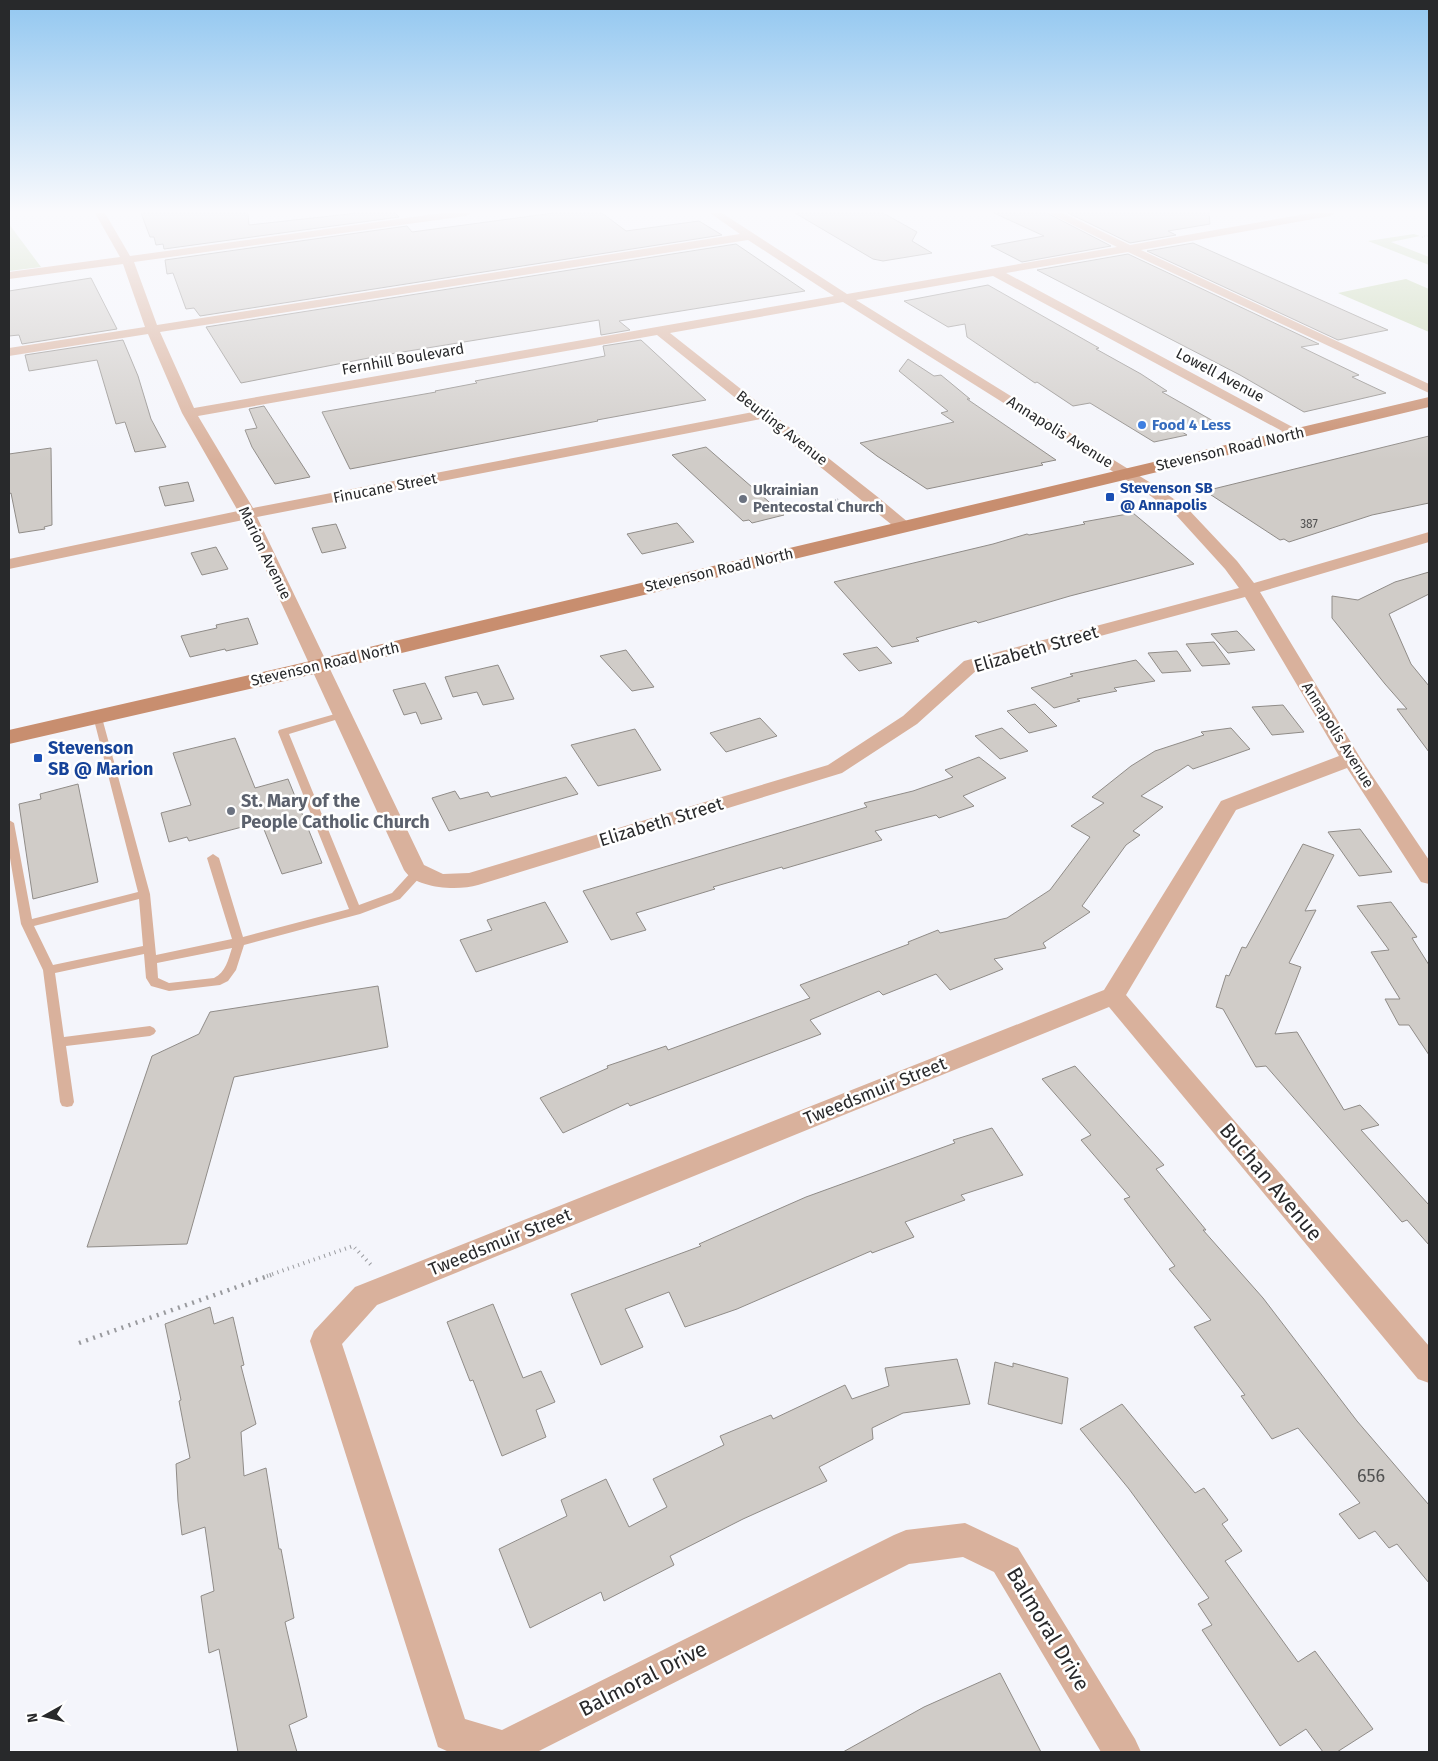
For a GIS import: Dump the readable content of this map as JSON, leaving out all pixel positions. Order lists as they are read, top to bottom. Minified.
{"streets":{"main road":["Stevenson Road North"],"street":["Fernhill Boulevard","Lowell Avenue","Beurling Avenue","Annapolis Avenue","Finucane Street","Marion Avenue","Elizabeth Street","Tweedsmuir Street","Buchan Avenue","Balmoral Drive"]},"crossings":[["Fernhill Boulevard","Beurling Avenue"],["Fernhill Boulevard","Annapolis Avenue"],["Fernhill Boulevard","Marion Avenue"],["Lowell Avenue","Stevenson Road North"],["Beurling Avenue","Stevenson Road North"],["Beurling Avenue","Finucane Street"],["Annapolis Avenue","Stevenson Road North"],["Annapolis Avenue","Elizabeth Street"],["Stevenson Road North","Marion Avenue"],["Finucane Street","Marion Avenue"],["Marion Avenue","Elizabeth Street"],["Tweedsmuir Street","Buchan Avenue"],["Tweedsmuir Street","Balmoral Drive"]],"places":{"other":["Food 4 Less","Ukrainian Pentecostal Church","St. Mary of the People Catholic Church"],"transit":["Stevenson SB @ Annapolis","Stevenson SB @ Marion"]},"house_numbers":["387","656"],"north":"left"}
